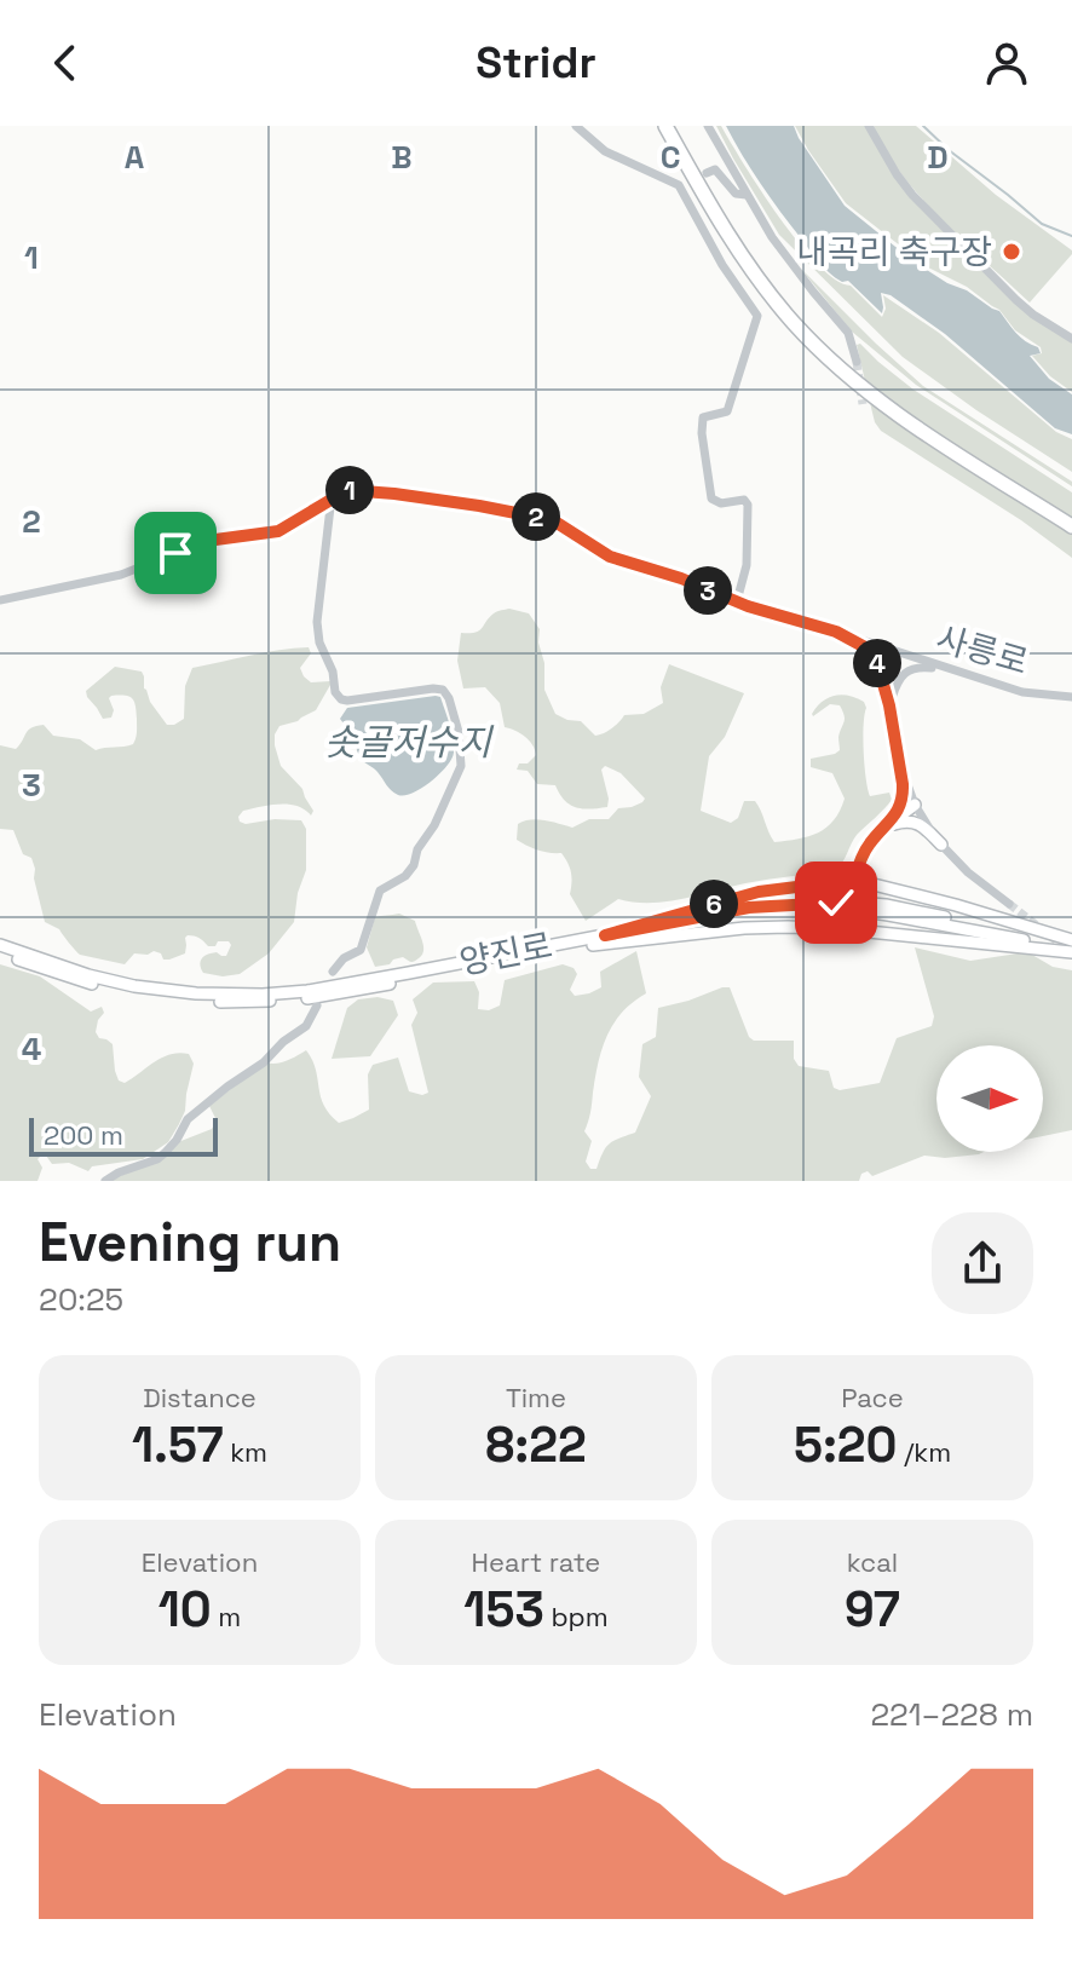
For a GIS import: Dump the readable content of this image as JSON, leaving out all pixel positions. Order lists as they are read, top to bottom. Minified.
{"streets":{"main road":["양진로"],"street":["사릉로"]},"water":["솟골저수지"],"places":["내곡리 축구장"],"scale_bar":"200 m","north":"right","page":{"header":"Stridr","pins":["1","2","3","4","6"],"scale":"200 m","heading":["Evening run","20:25"],"stats":[["Distance","1.57 km"],["Time","8:22"],["Pace","5:20 /km"],["Elevation","10 m"],["Heart rate","153 bpm"],["kcal","97"]],"chart":["Elevation","221–228 m"]},"grid":{"columns":["A","B","C","D"],"rows":["1","2","3","4"]}}
